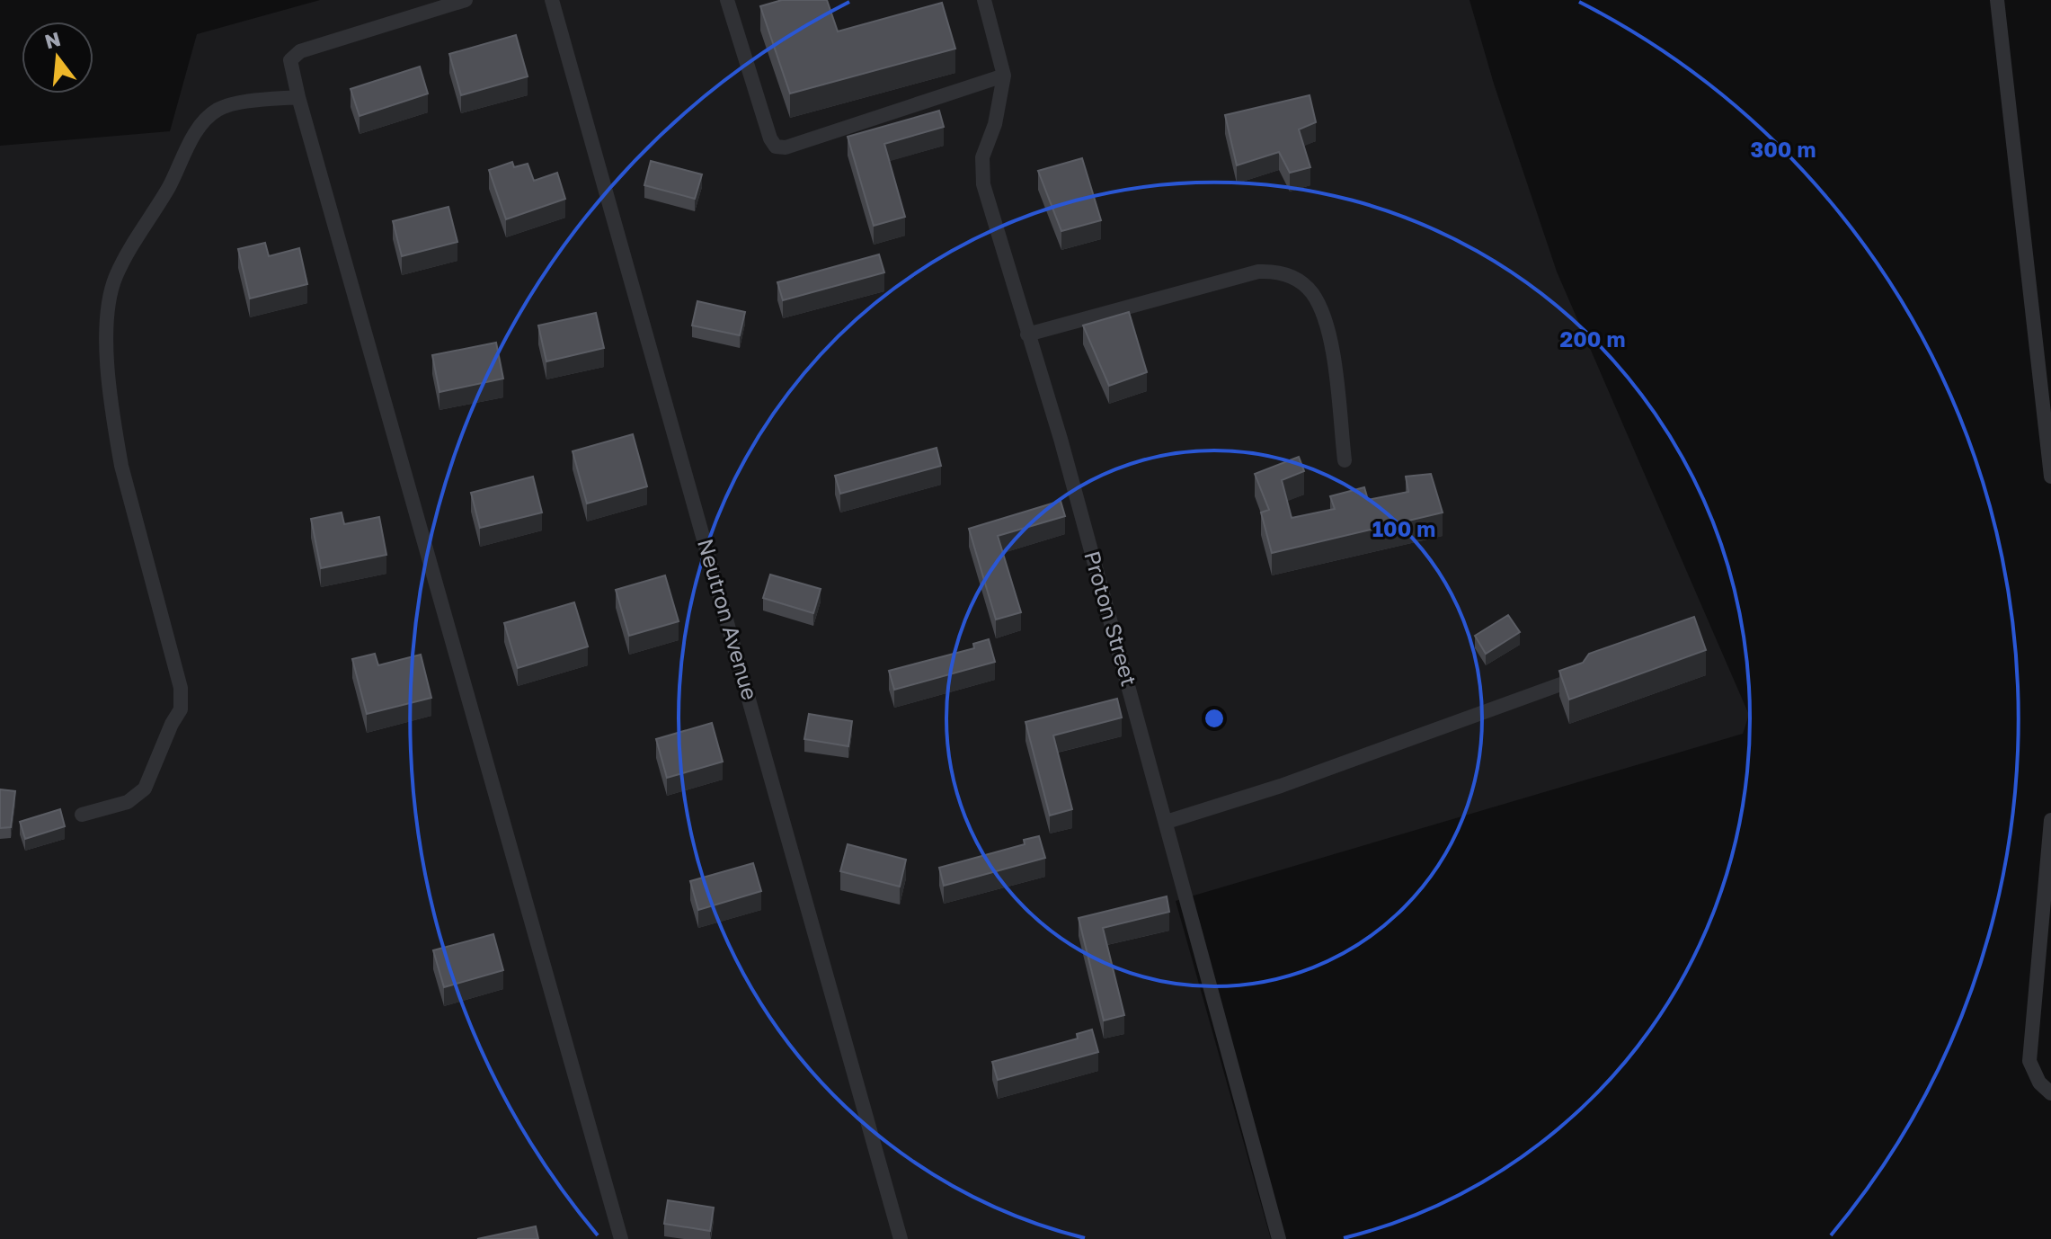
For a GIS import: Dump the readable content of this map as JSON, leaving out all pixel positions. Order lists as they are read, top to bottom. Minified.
{"streets":{"street":["Proton Street","Neutron Avenue"]},"north":"top","rings":["300 m","200 m","100 m"]}
